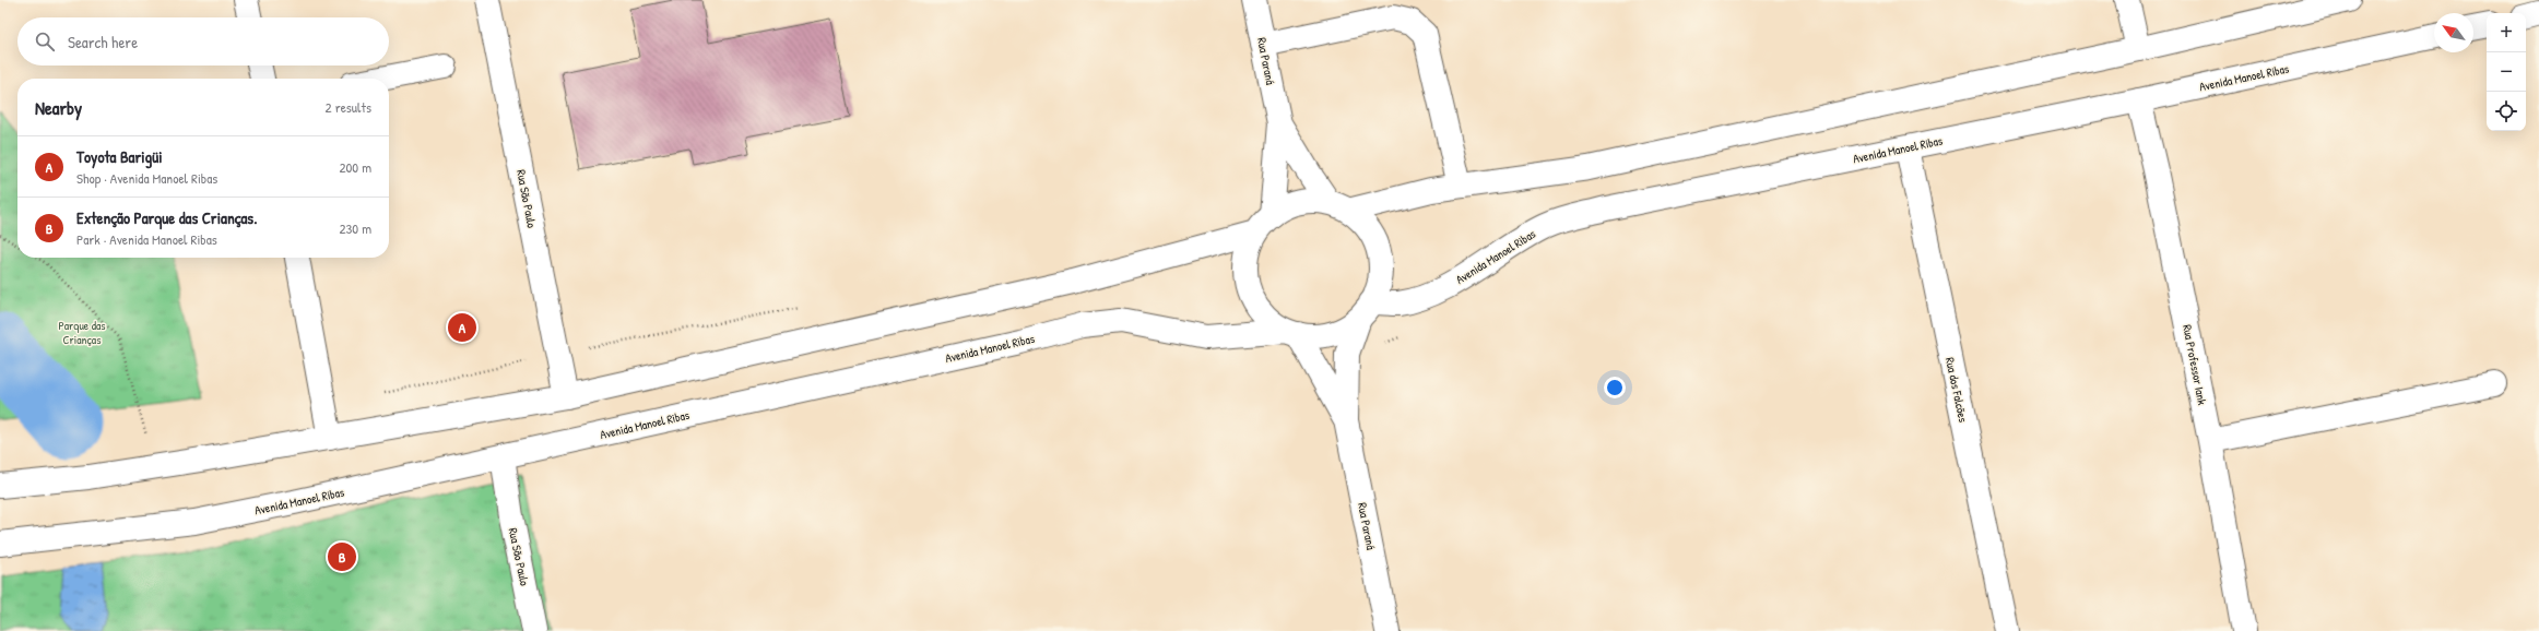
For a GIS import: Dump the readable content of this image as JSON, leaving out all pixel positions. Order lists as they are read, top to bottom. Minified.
{"streets":{"main road":["Rua Paraná","Avenida Manoel Ribas","Rua São Paulo","Rua Professor Iank","Rua dos Falcões"]},"crossings":[["Avenida Manoel Ribas","Rua São Paulo"],["Avenida Manoel Ribas","Rua Professor Iank"],["Avenida Manoel Ribas","Rua dos Falcões"]],"parks":["Parque das Crianças"],"north":"top left","page":{"map_buttons":["+","−"],"search":"Search here","heading":["Nearby","2 results"],"list":[{"mark":"A","name":"Toyota Barigüi","note":"Shop · Avenida Manoel Ribas","value":"200 m"},{"mark":"B","name":"Extenção Parque das Crianças.","note":"Park · Avenida Manoel Ribas","value":"230 m"}],"pins":["A","B"]}}
